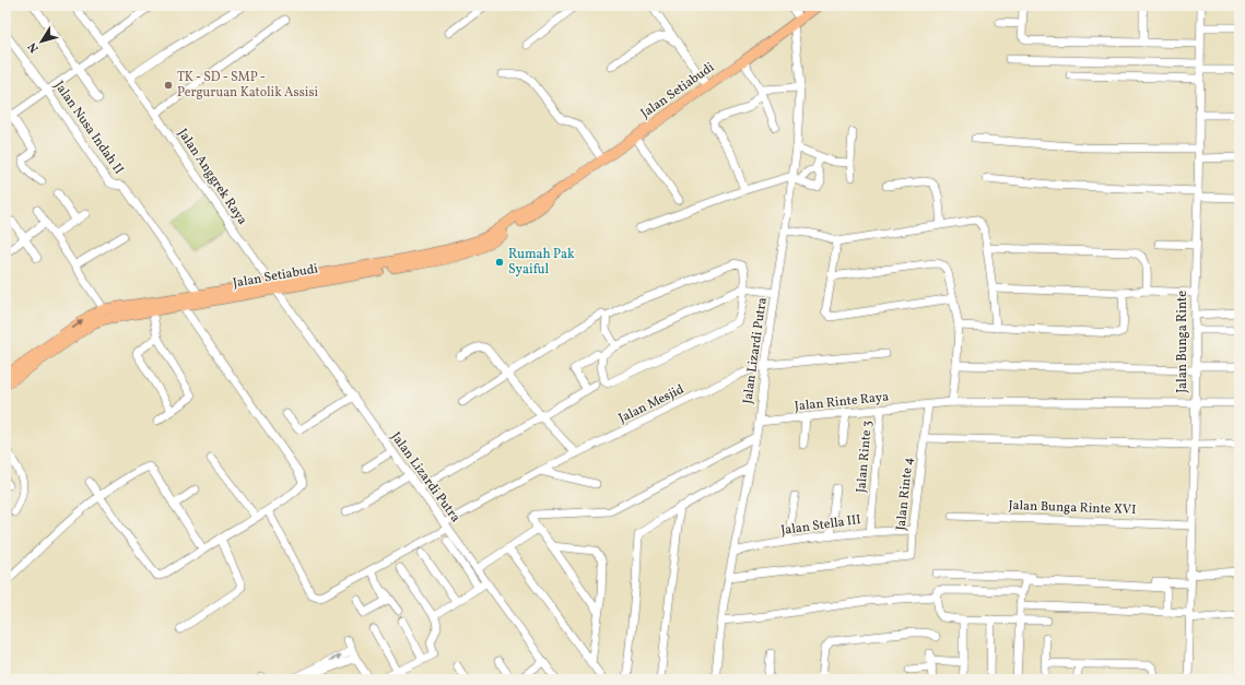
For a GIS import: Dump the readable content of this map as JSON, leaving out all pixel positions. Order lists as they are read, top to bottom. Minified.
{"streets":{"main road":["Jalan Setiabudi"],"street":["Jalan Nusa Indah II","Jalan Anggrek Raya","Jalan Bunga Rinte","Jalan Lizardi Putra","Jalan Rinte Raya","Jalan Mesjid","Jalan Rinte 3","Jalan Rinte 4","Jalan Bunga Rinte XVI","Jalan Stella III"]},"crossings":[["Jalan Setiabudi","Jalan Nusa Indah II"],["Jalan Setiabudi","Jalan Anggrek Raya"],["Jalan Setiabudi","Jalan Lizardi Putra"],["Jalan Anggrek Raya","Jalan Lizardi Putra"],["Jalan Bunga Rinte","Jalan Rinte Raya"],["Jalan Bunga Rinte","Jalan Bunga Rinte XVI"],["Jalan Lizardi Putra","Jalan Rinte Raya"],["Jalan Lizardi Putra","Jalan Mesjid"],["Jalan Lizardi Putra","Jalan Rinte 4"],["Jalan Lizardi Putra","Jalan Stella III"],["Jalan Rinte Raya","Jalan Rinte 3"],["Jalan Rinte Raya","Jalan Rinte 4"],["Jalan Rinte 3","Jalan Stella III"],["Jalan Rinte 4","Jalan Stella III"]],"places":["TK - SD - SMP - Perguruan Katolik Assisi","Rumah Pak Syaiful"],"north":"bottom left"}
